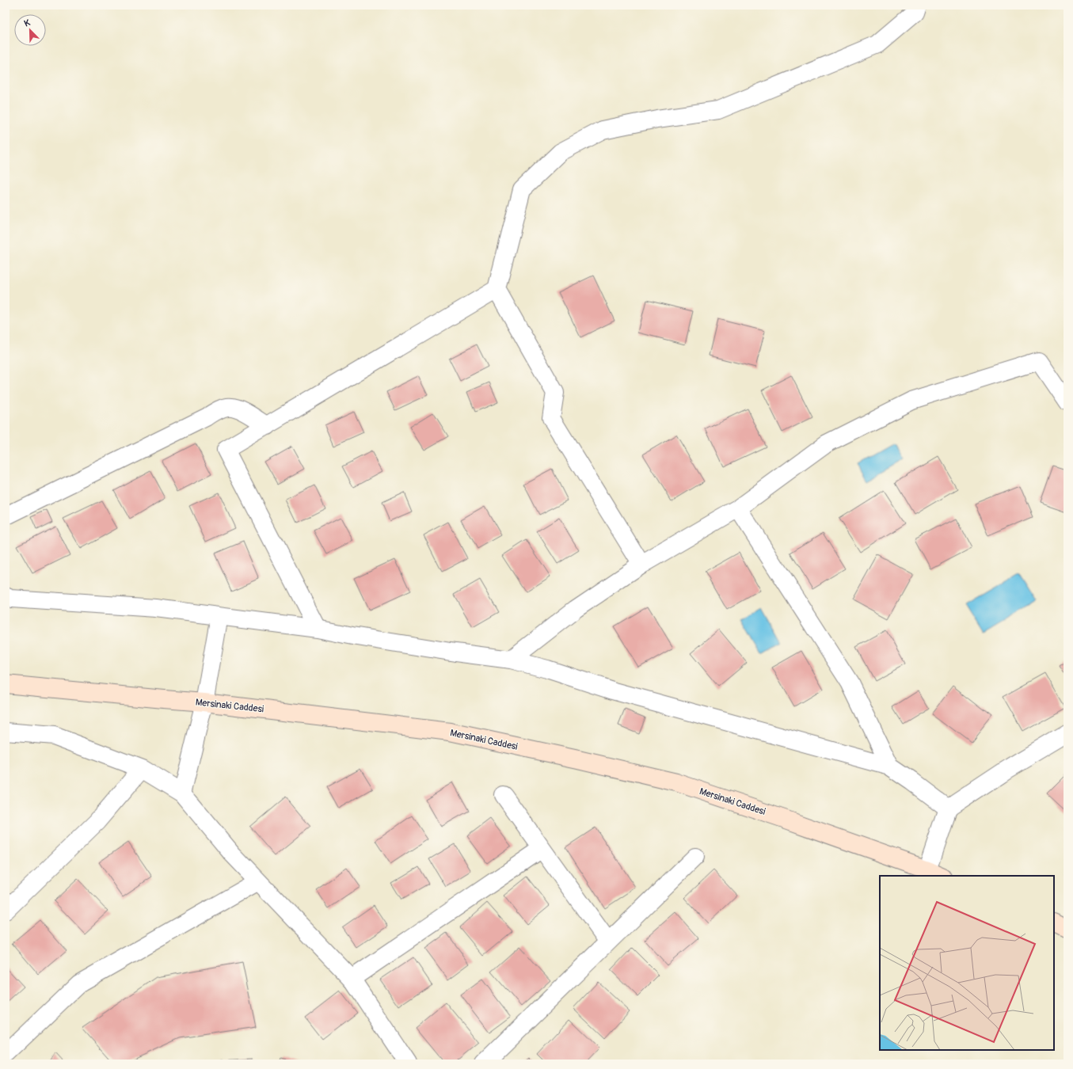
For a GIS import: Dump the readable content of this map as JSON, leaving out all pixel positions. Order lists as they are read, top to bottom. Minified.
{"streets":{"street":["Mersinaki Caddesi"]},"north":"top left"}
